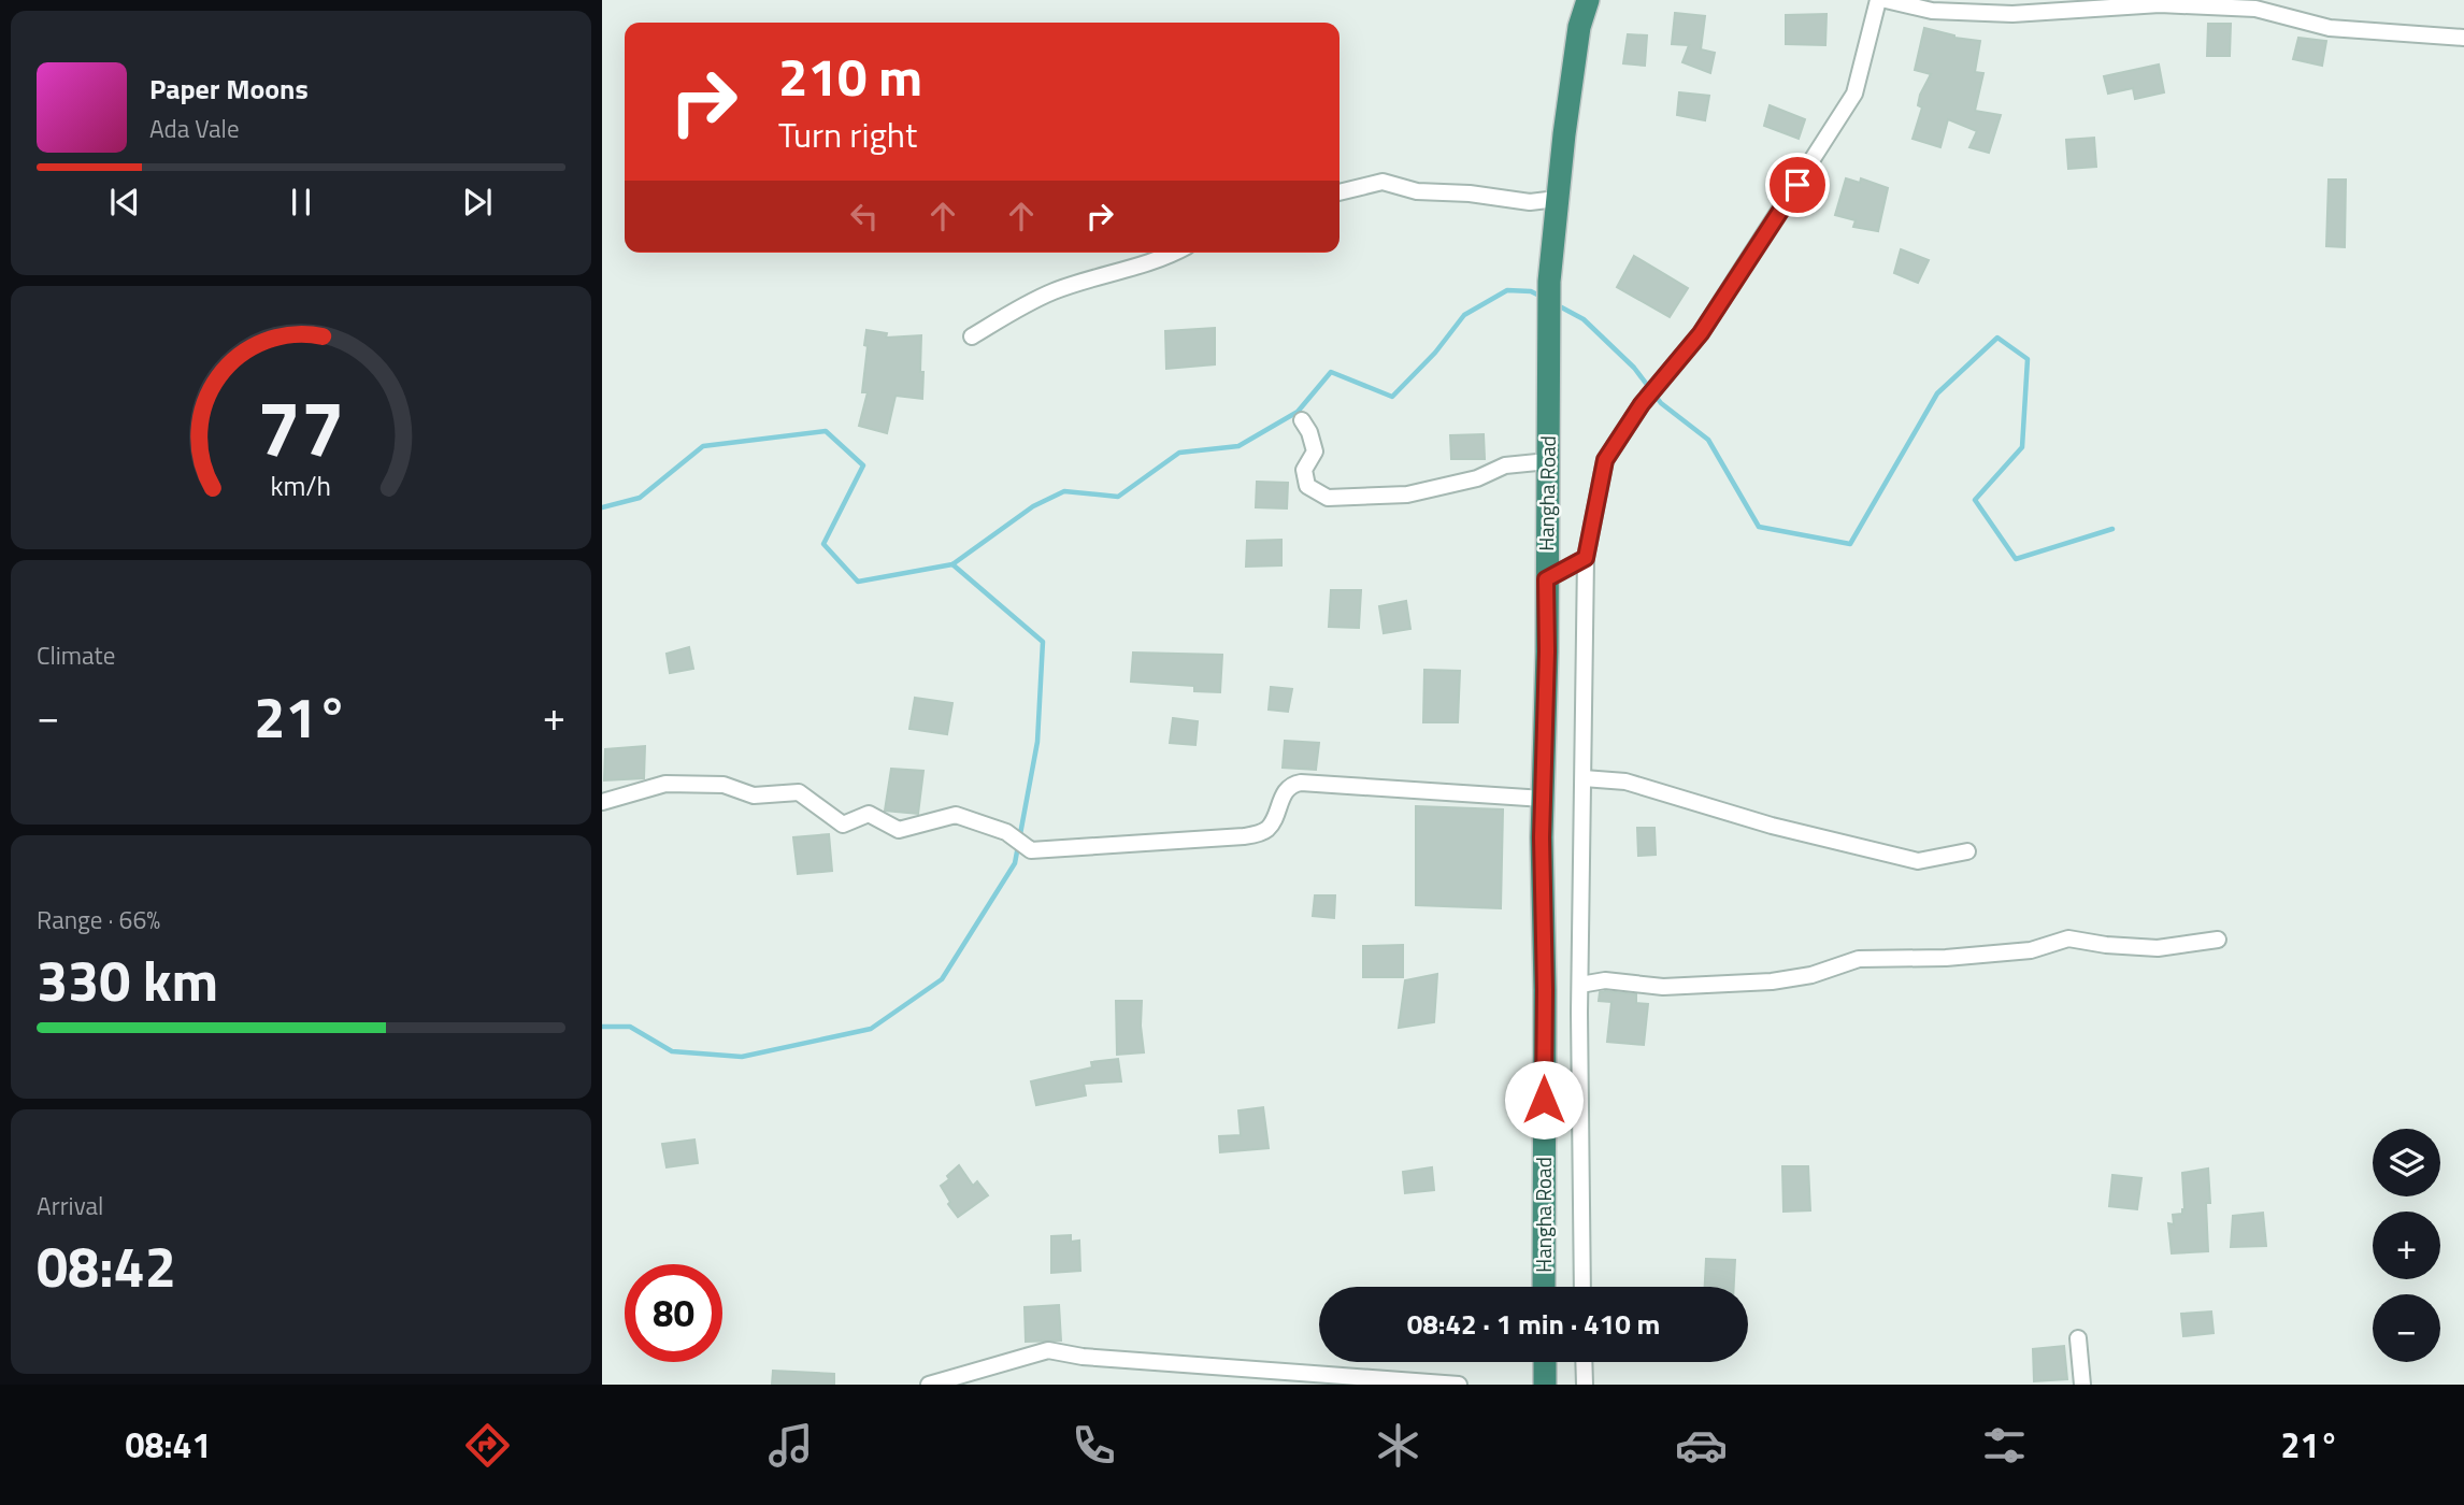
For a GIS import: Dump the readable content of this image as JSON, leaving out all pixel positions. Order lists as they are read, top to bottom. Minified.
{"streets":{"highway":["Hangha Road"]},"page":{"turn":["210 m","Turn right"],"song":["Paper Moons","Ada Vale"],"tile":["Climate",["Range · 66%","330 km"],["Arrival","08:42"]],"heat":["−","21°","+"],"map_buttons":["+","−"],"limit":"80","trip":"08:42 · 1 min · 410 m","tabs":["08:41","21°"],"gauge":["77","km/h"]}}
